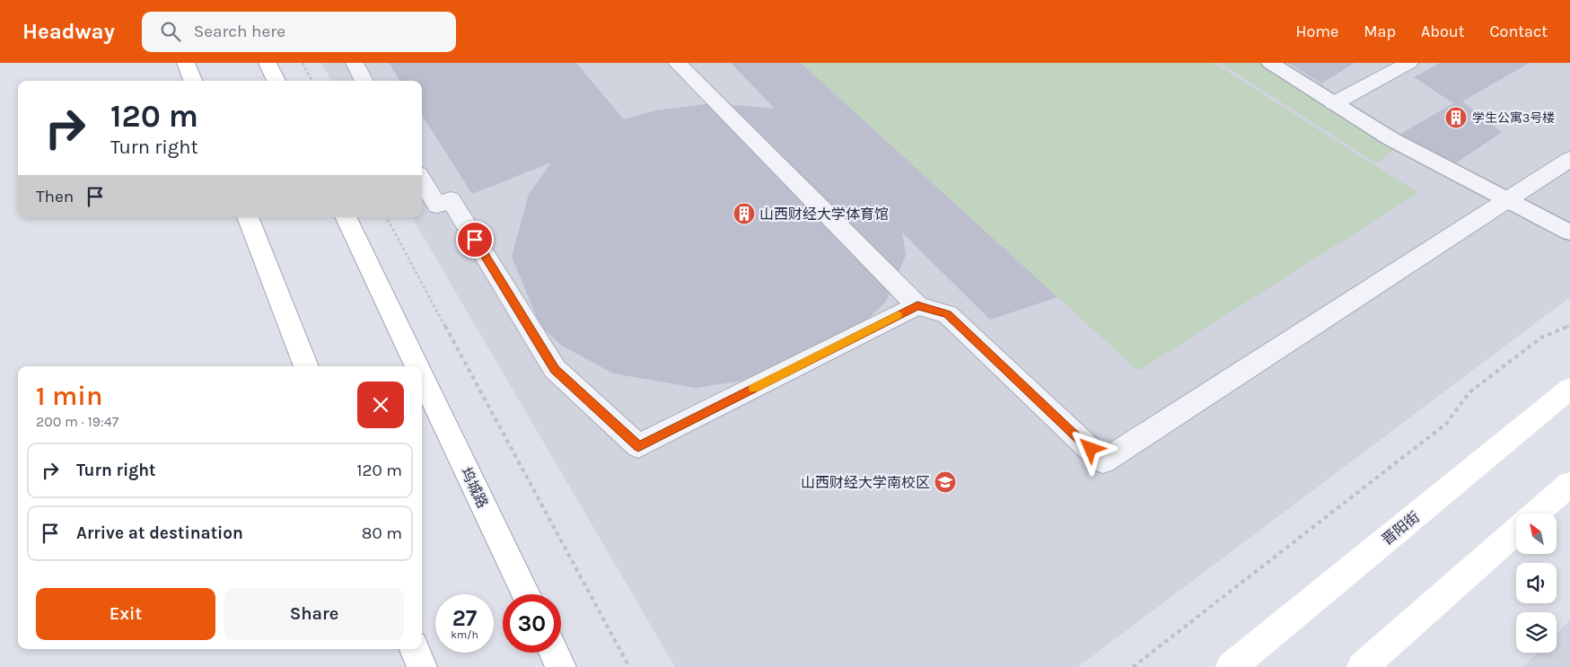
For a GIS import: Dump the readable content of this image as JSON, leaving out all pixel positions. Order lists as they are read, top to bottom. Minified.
{"streets":{"main road":["坞城路","晋阳街"]},"places":{"building":["学生公寓3号楼","山西财经大学体育馆"],"school or university":["山西财经大学南校区"]},"north":"top left","page":{"header":"Headway","search":"Search here","nav":["Home","Map","About","Contact"],"turn":["120 m","Turn right"],"then":"Then","heading":["1 min","200 m · 19:47"],"list":[{"name":"Turn right","value":"120 m"},{"name":"Arrive at destination","value":"80 m"}],"buttons":["Exit","Share"],"speed":"27 km/h","limit":"30"}}
